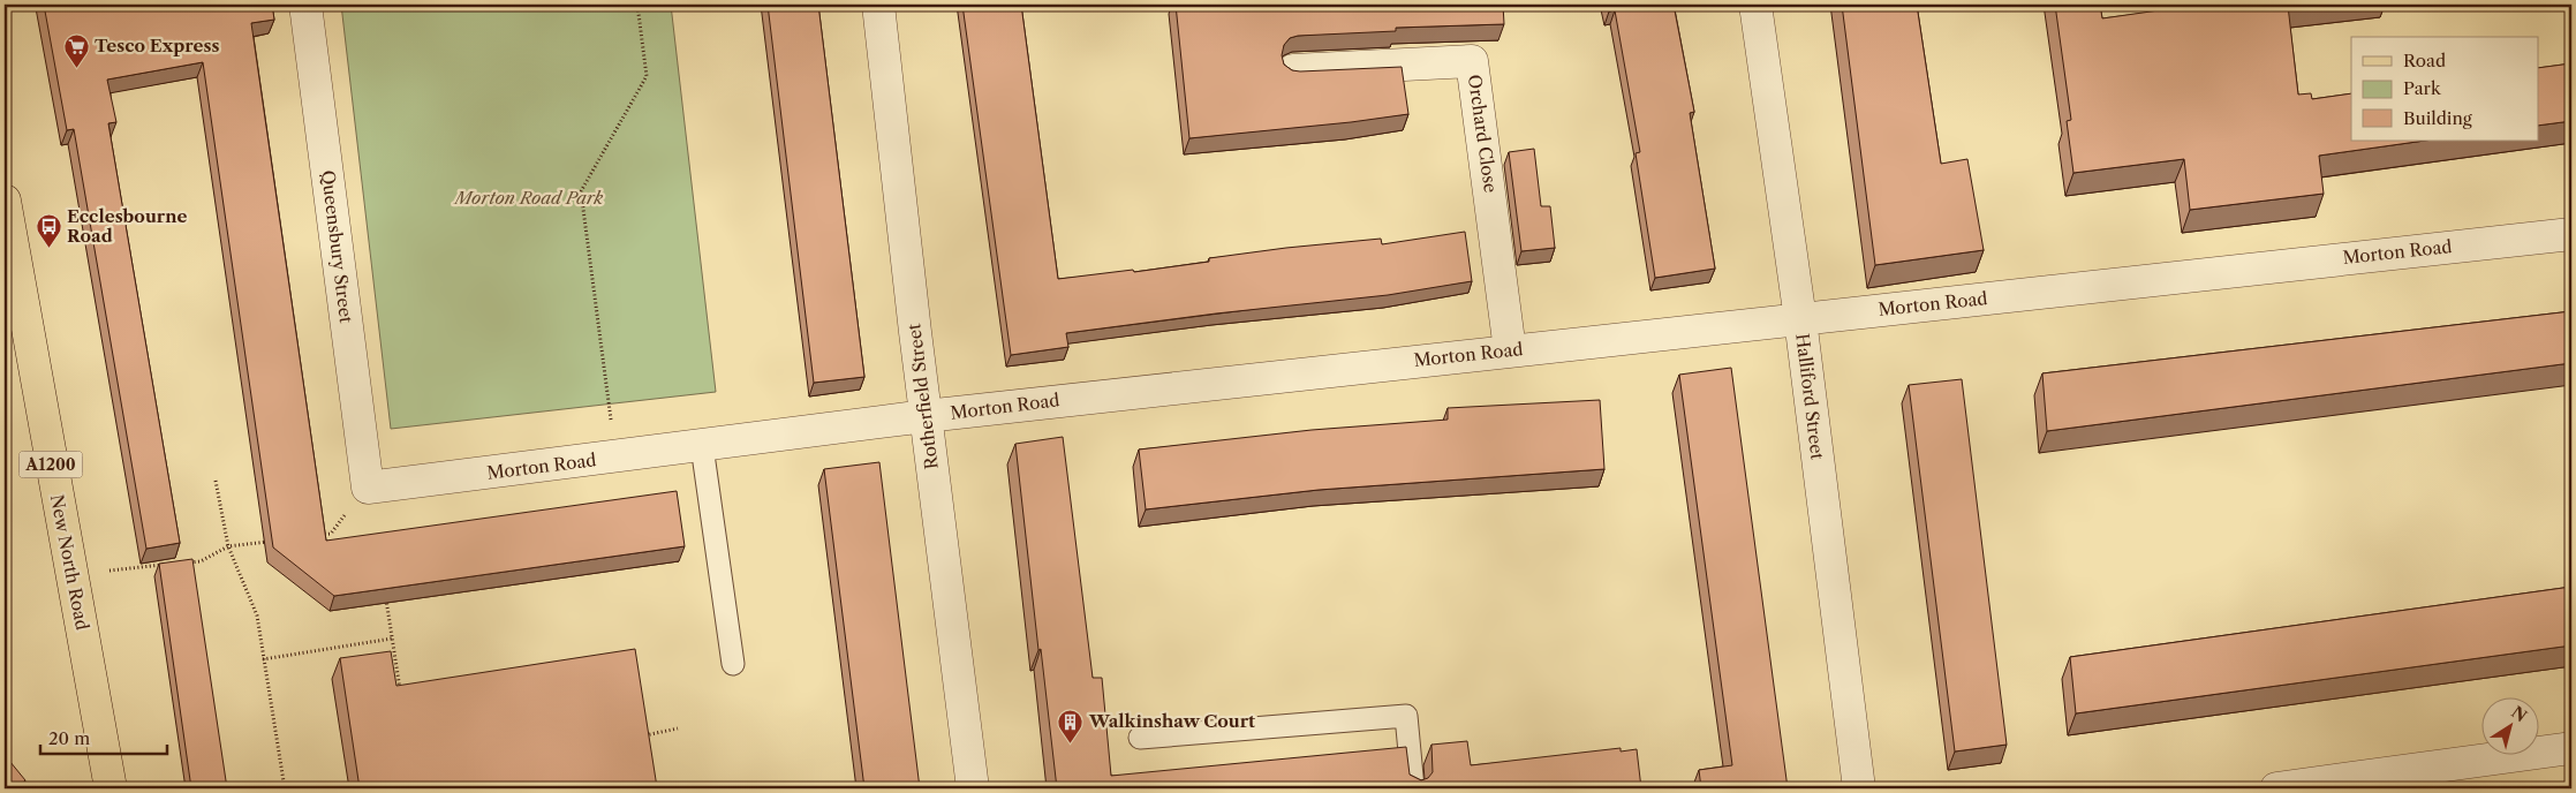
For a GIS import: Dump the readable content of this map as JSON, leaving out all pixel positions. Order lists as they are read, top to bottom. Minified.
{"streets":{"main road":["A1200","New North Road"],"street":["Orchard Close","Queensbury Street","Morton Road","Rotherfield Street","Halliford Street"]},"crossings":[["Orchard Close","Morton Road"],["Queensbury Street","Morton Road"],["Morton Road","Rotherfield Street"],["Morton Road","Halliford Street"]],"parks":["Morton Road Park"],"places":{"supermarket":["Tesco Express"],"bus stop":["Ecclesbourne Road"],"building":["Walkinshaw Court"]},"legend":["Road","Park","Building"],"scale_bar":"20 m","north":"top right"}
